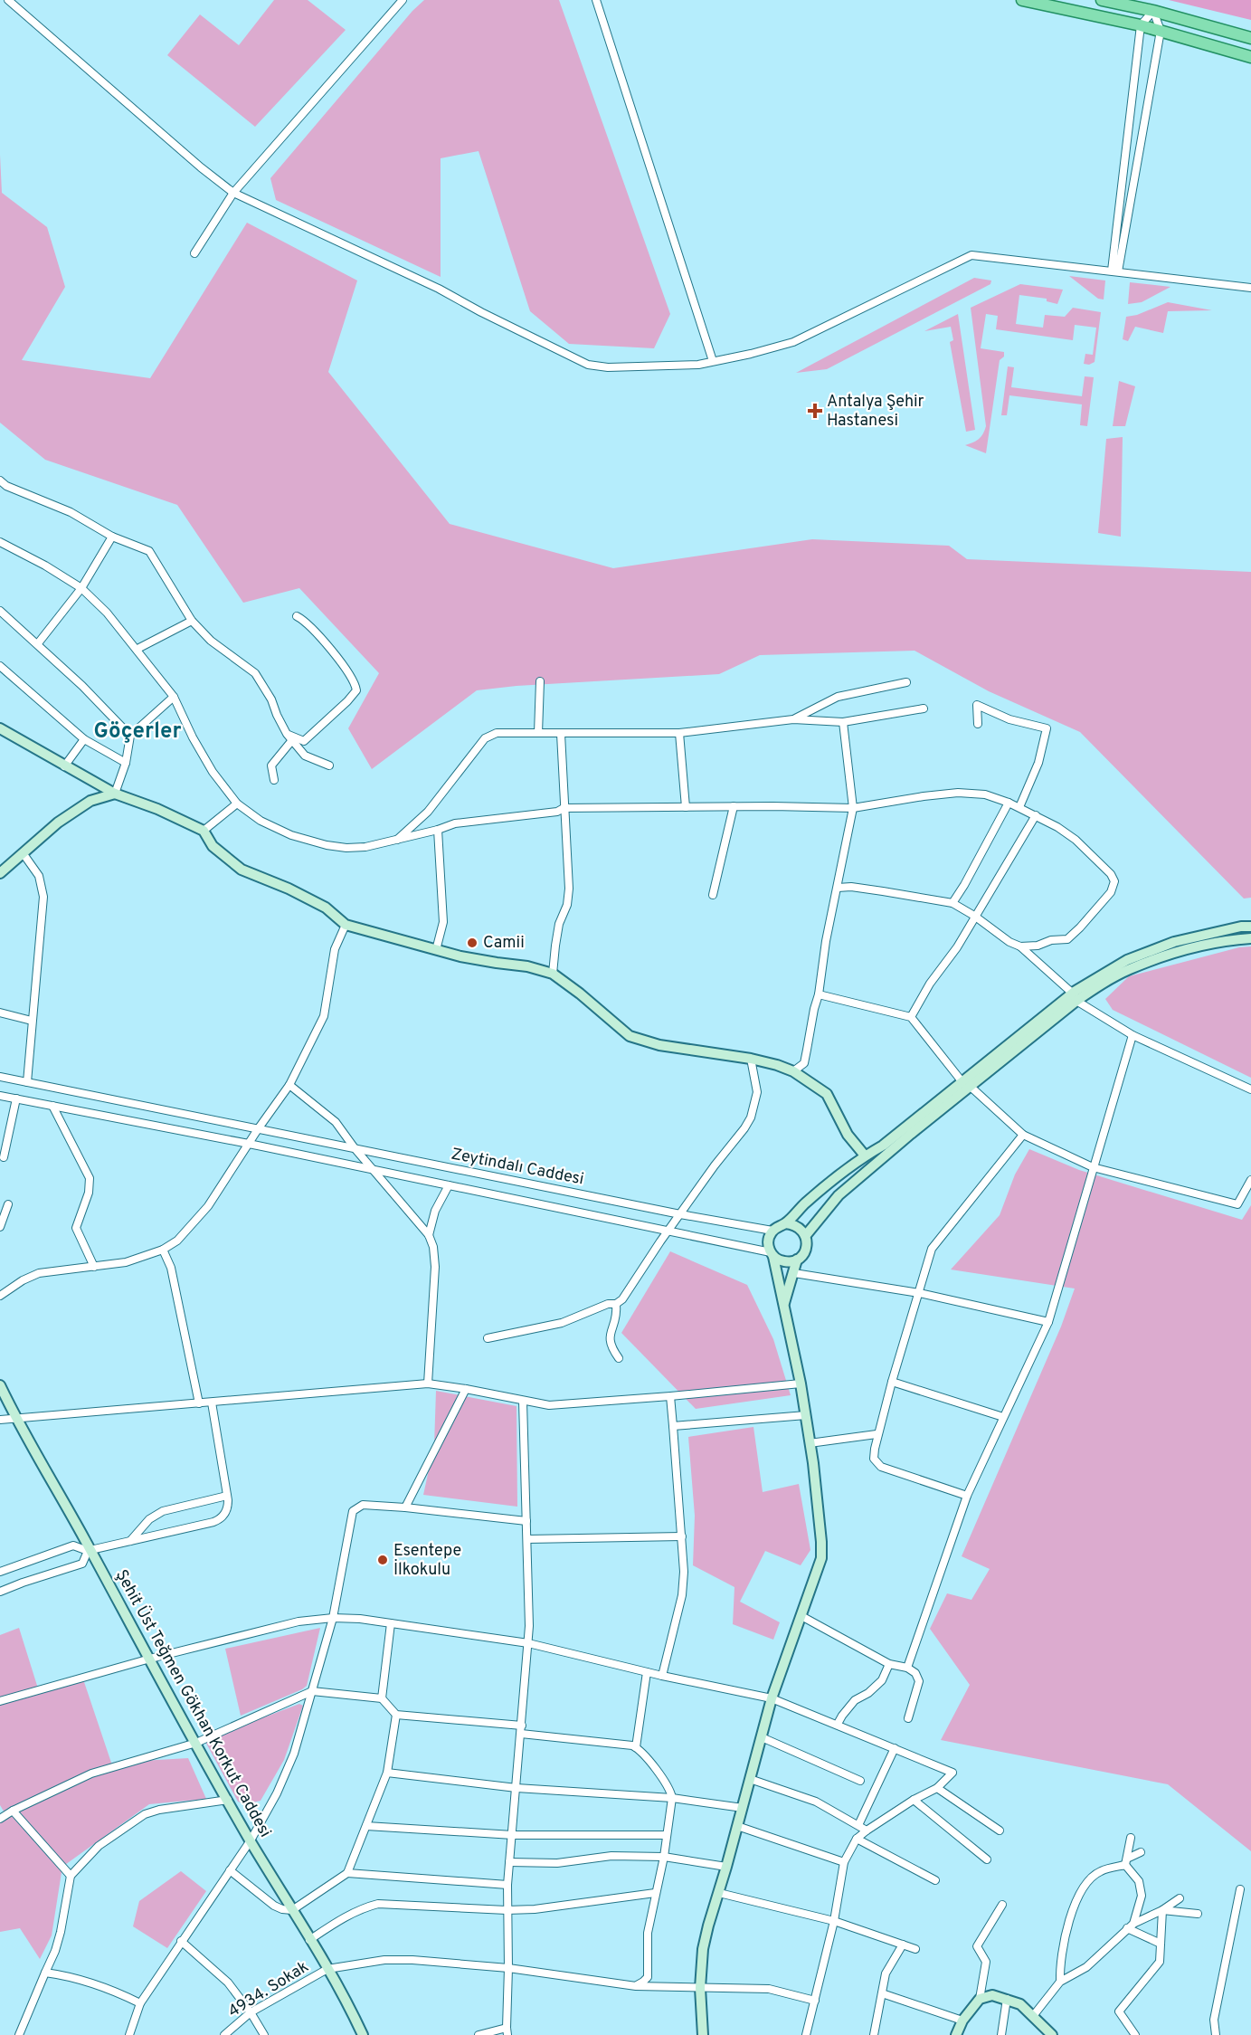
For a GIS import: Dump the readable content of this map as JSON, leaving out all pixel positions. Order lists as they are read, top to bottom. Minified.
{"streets":{"street":["Zeytindalı Caddesi","Şehit Üst Teğmen Gökhan Korkut Caddesi","4934. Sokak"]},"crossings":[["Şehit Üst Teğmen Gökhan Korkut Caddesi","4934. Sokak"]],"districts":["Göçerler"],"places":{"health":["Antalya Şehir Hastanesi"],"other":["Camii","Esentepe İlkokulu"]}}
